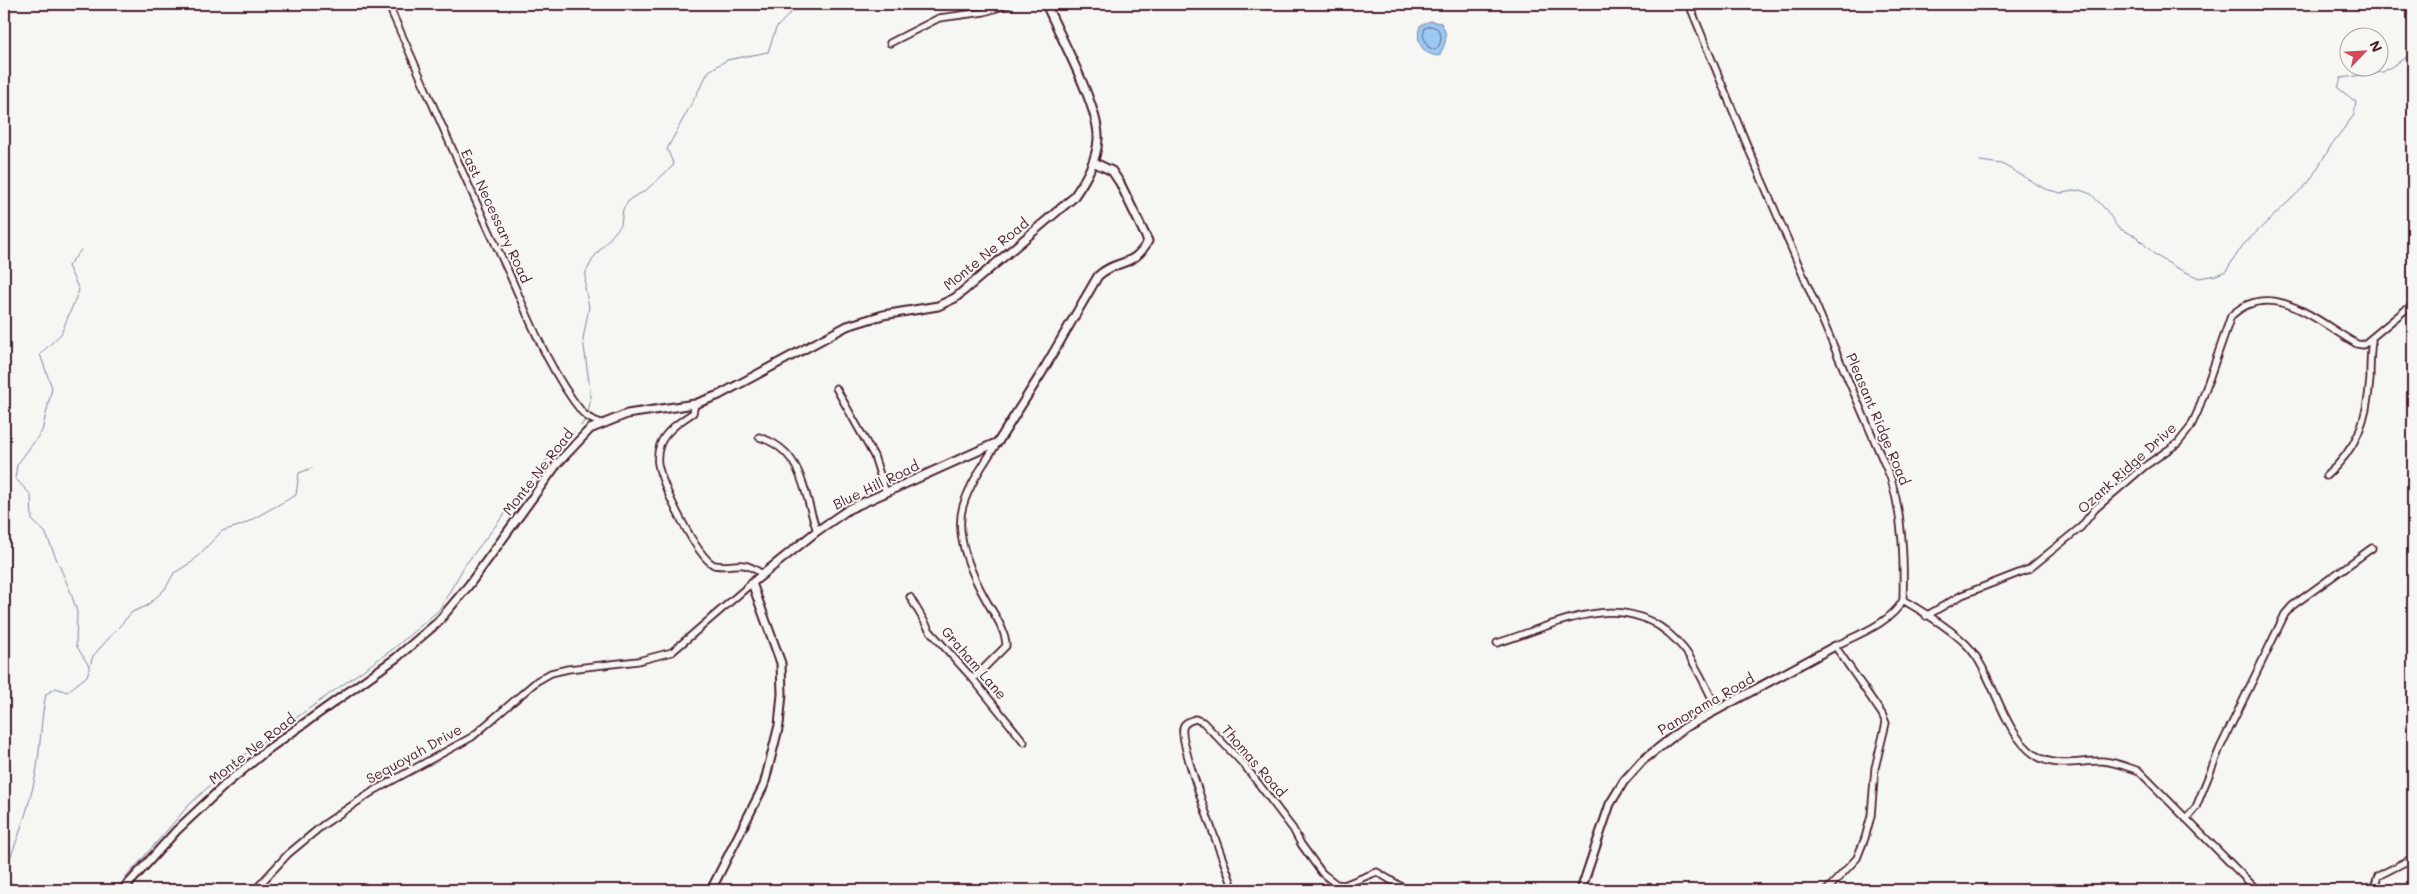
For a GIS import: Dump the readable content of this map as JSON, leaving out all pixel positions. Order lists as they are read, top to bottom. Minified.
{"streets":{"street":["East Necessary Road","Monte Ne Road","Pleasant Ridge Road","Ozark Ridge Drive","Blue Hill Road","Graham Lane","Panorama Road","Sequoyah Drive","Thomas Road"]},"crossings":[["East Necessary Road","Monte Ne Road"],["Blue Hill Road","Sequoyah Drive"]],"north":"top right"}
